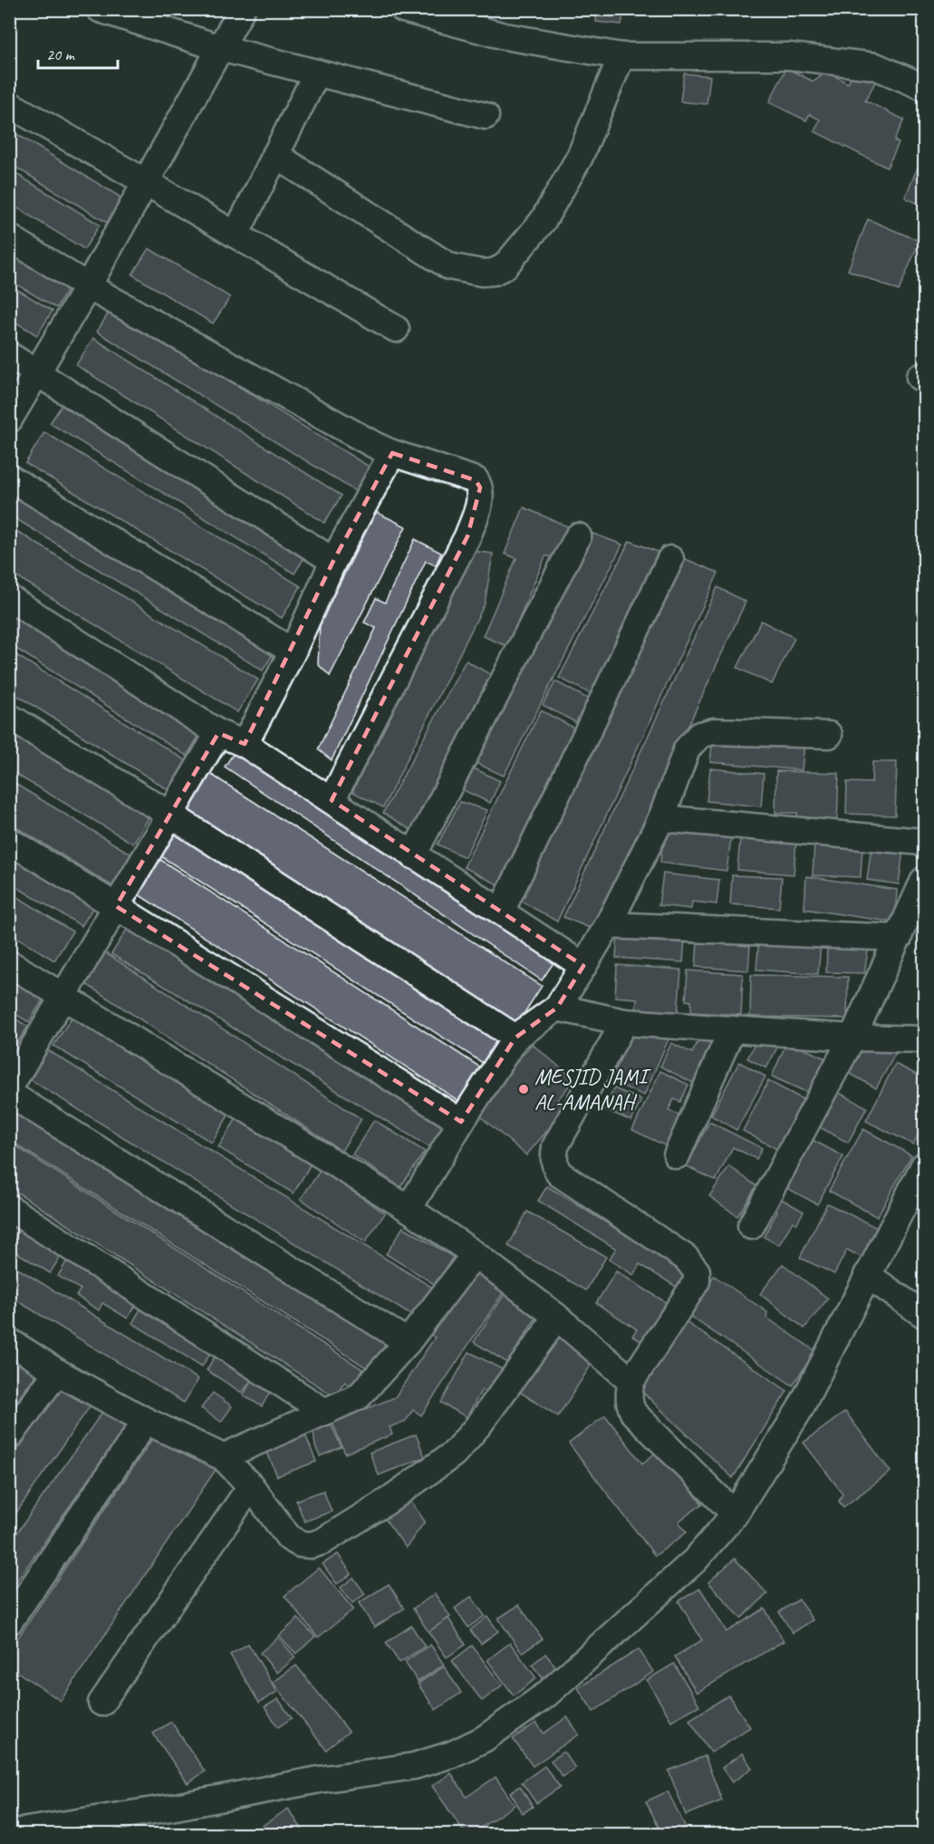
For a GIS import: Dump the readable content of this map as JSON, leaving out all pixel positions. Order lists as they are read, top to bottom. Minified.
{"places":["MESJID JAMI AL-AMANAH"],"scale_bar":"20 m"}
